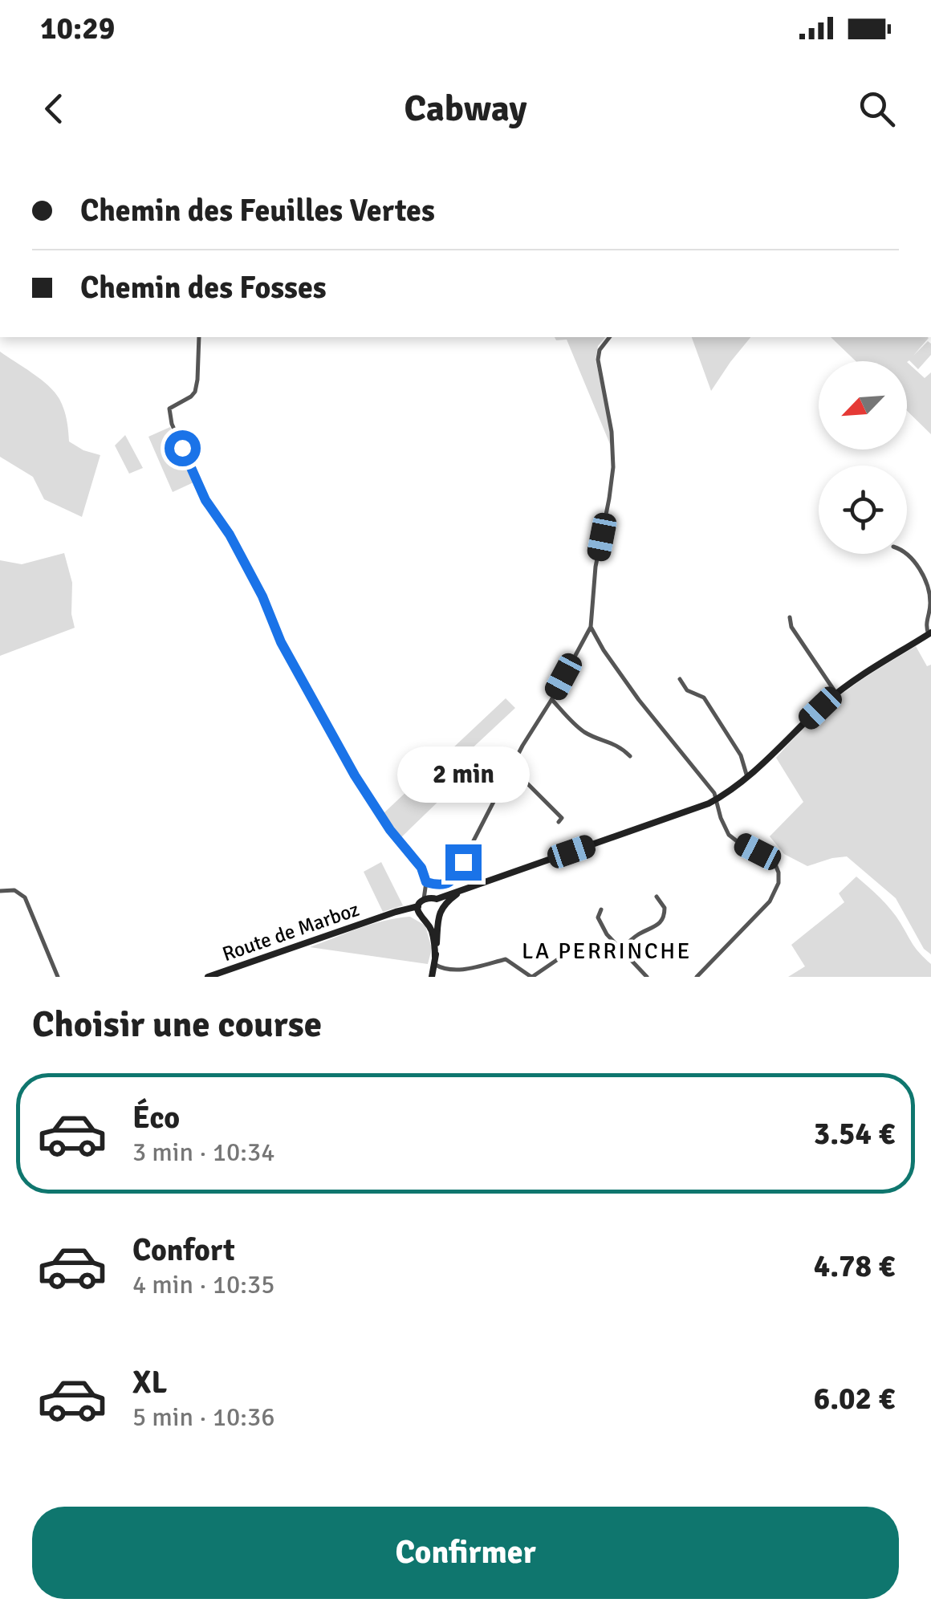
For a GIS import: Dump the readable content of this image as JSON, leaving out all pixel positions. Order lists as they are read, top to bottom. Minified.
{"streets":{"main road":["Route de Marboz"]},"districts":["LA PERRINCHE"],"north":"bottom left","page":{"status":"10:29","header":"Cabway","banner":["Chemin des Feuilles Vertes","Chemin des Fosses"],"bubble":"2 min","heading":"Choisir une course","list":[{"name":"Éco","note":"3 min · 10:34","value":"3.54 €"},{"name":"Confort","note":"4 min · 10:35","value":"4.78 €"},{"name":"XL","note":"5 min · 10:36","value":"6.02 €"}],"buttons":"Confirmer"}}
